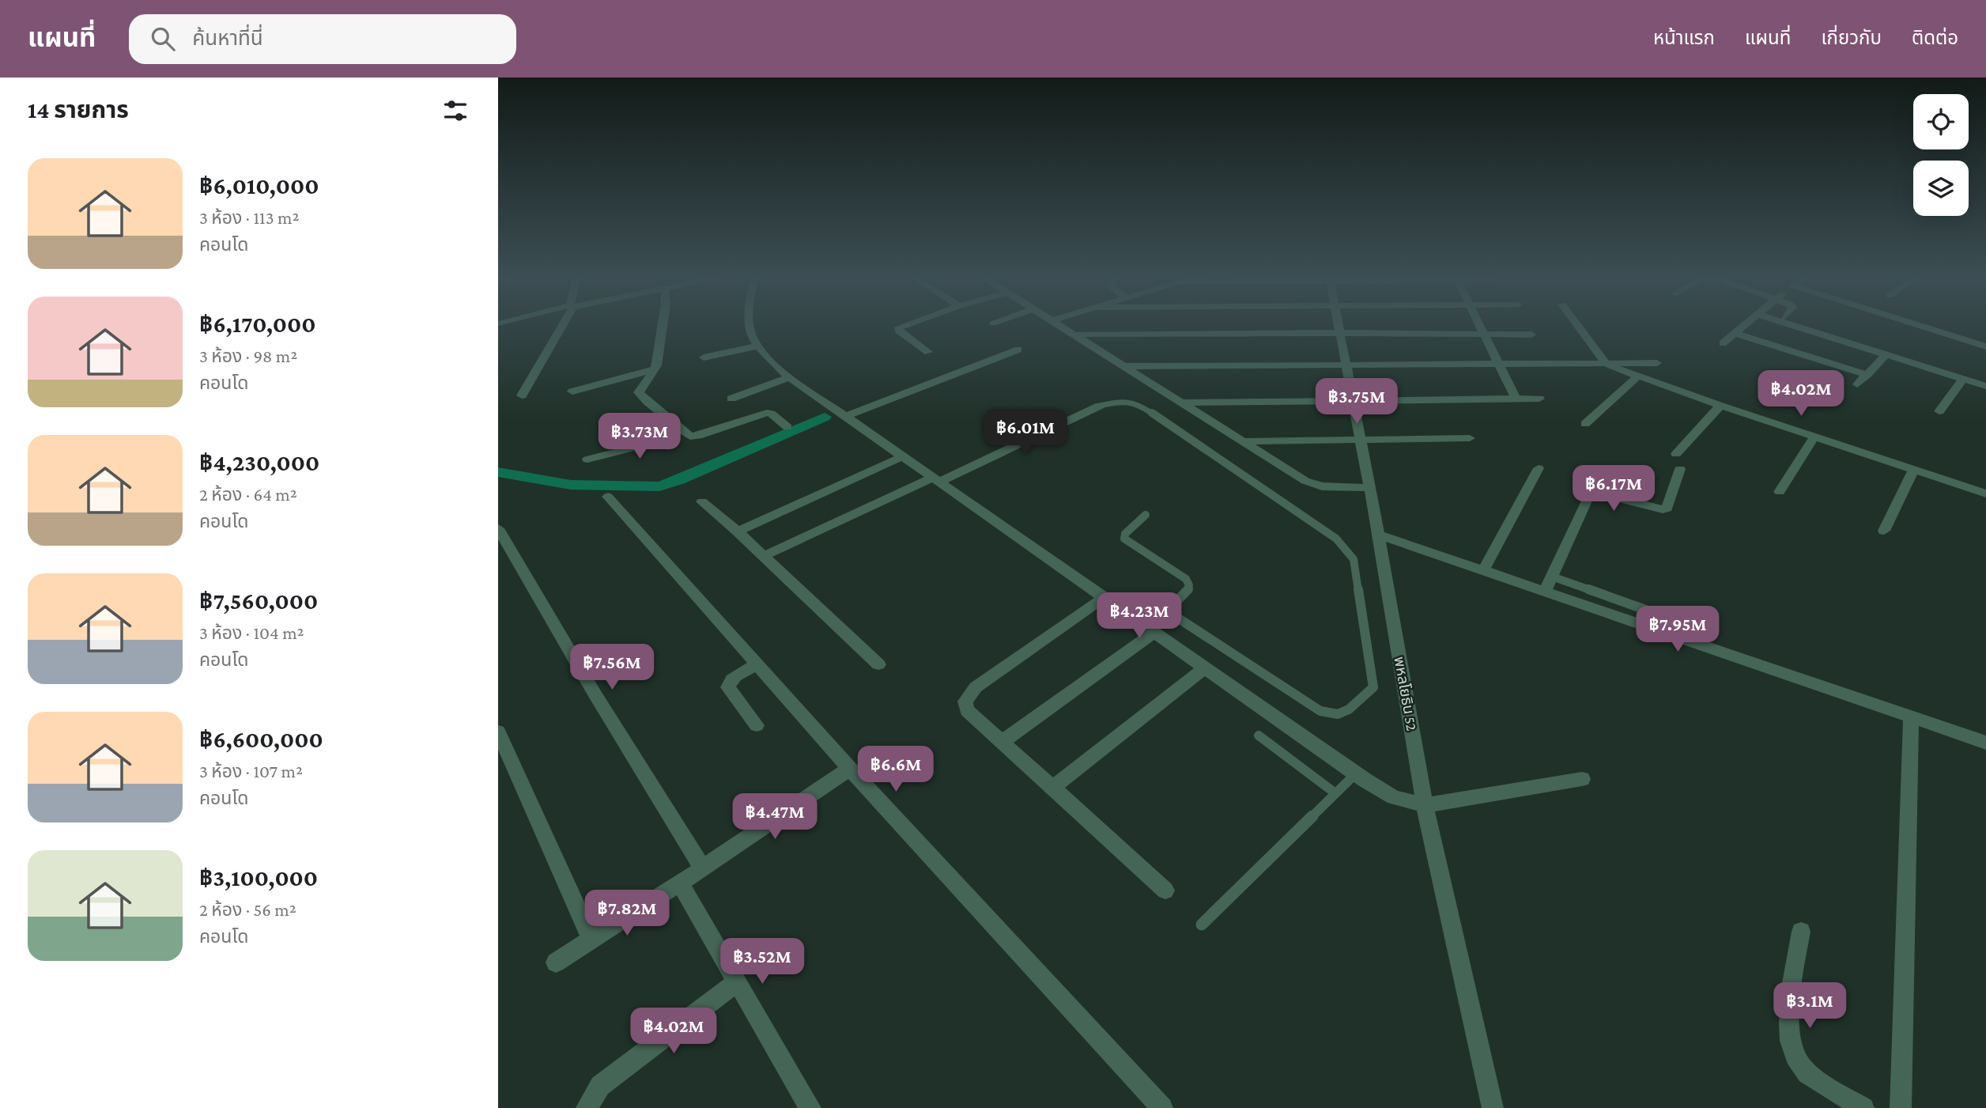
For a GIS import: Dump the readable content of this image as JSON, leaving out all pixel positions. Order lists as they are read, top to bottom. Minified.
{"streets":{"street":["พหลโยธิน 52"]},"page":{"header":"แผนที่","search":"ค้นหาที่นี่","nav":["หน้าแรก","แผนที่","เกี่ยวกับ","ติดต่อ"],"heading":"14 รายการ","list":[{"name":"฿6,010,000","note":"3 ห้อง · 113 m² · คอนโด"},{"name":"฿6,170,000","note":"3 ห้อง · 98 m² · คอนโด"},{"name":"฿4,230,000","note":"2 ห้อง · 64 m² · คอนโด"},{"name":"฿7,560,000","note":"3 ห้อง · 104 m² · คอนโด"},{"name":"฿6,600,000","note":"3 ห้อง · 107 m² · คอนโด"},{"name":"฿3,100,000","note":"2 ห้อง · 56 m² · คอนโด"}],"price":["฿4.02M","฿3.75M","฿6.01M","฿3.73M","฿6.17M","฿4.23M","฿7.95M","฿7.56M","฿6.6M","฿4.47M","฿7.82M","฿3.52M","฿3.1M","฿4.02M"]}}
